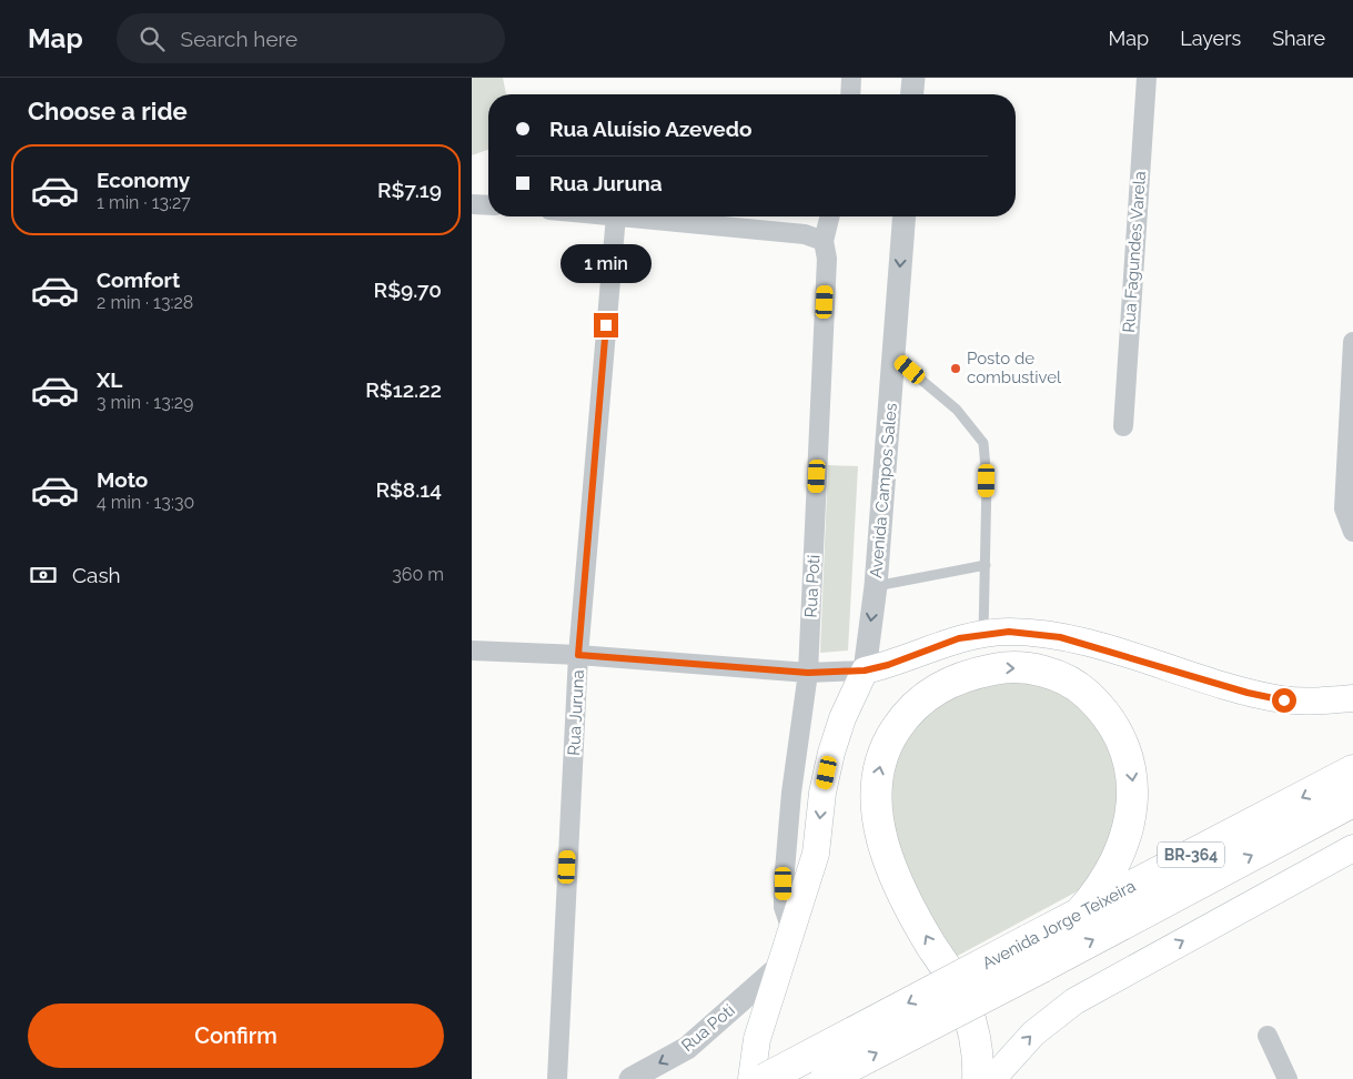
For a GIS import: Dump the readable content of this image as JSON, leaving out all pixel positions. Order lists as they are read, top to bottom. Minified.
{"streets":{"highway":["BR-364","Avenida Jorge Teixeira"],"street":["Rua Fagundes Varela","Avenida Campos Sales","Rua Poti","Rua Juruna"]},"one_way":["Avenida Campos Sales"],"places":["Posto de combustivel"],"page":{"header":"Map","search":"Search here","nav":["Map","Layers","Share"],"heading":"Choose a ride","banner":["Rua Aluísio Azevedo","Rua Juruna"],"list":[{"name":"Economy","note":"1 min · 13:27","value":"R$7.19"},{"name":"Comfort","note":"2 min · 13:28","value":"R$9.70"},{"name":"XL","note":"3 min · 13:29","value":"R$12.22"},{"name":"Moto","note":"4 min · 13:30","value":"R$8.14"}],"bubble":"1 min","pay":["Cash","360 m"],"buttons":"Confirm"}}
